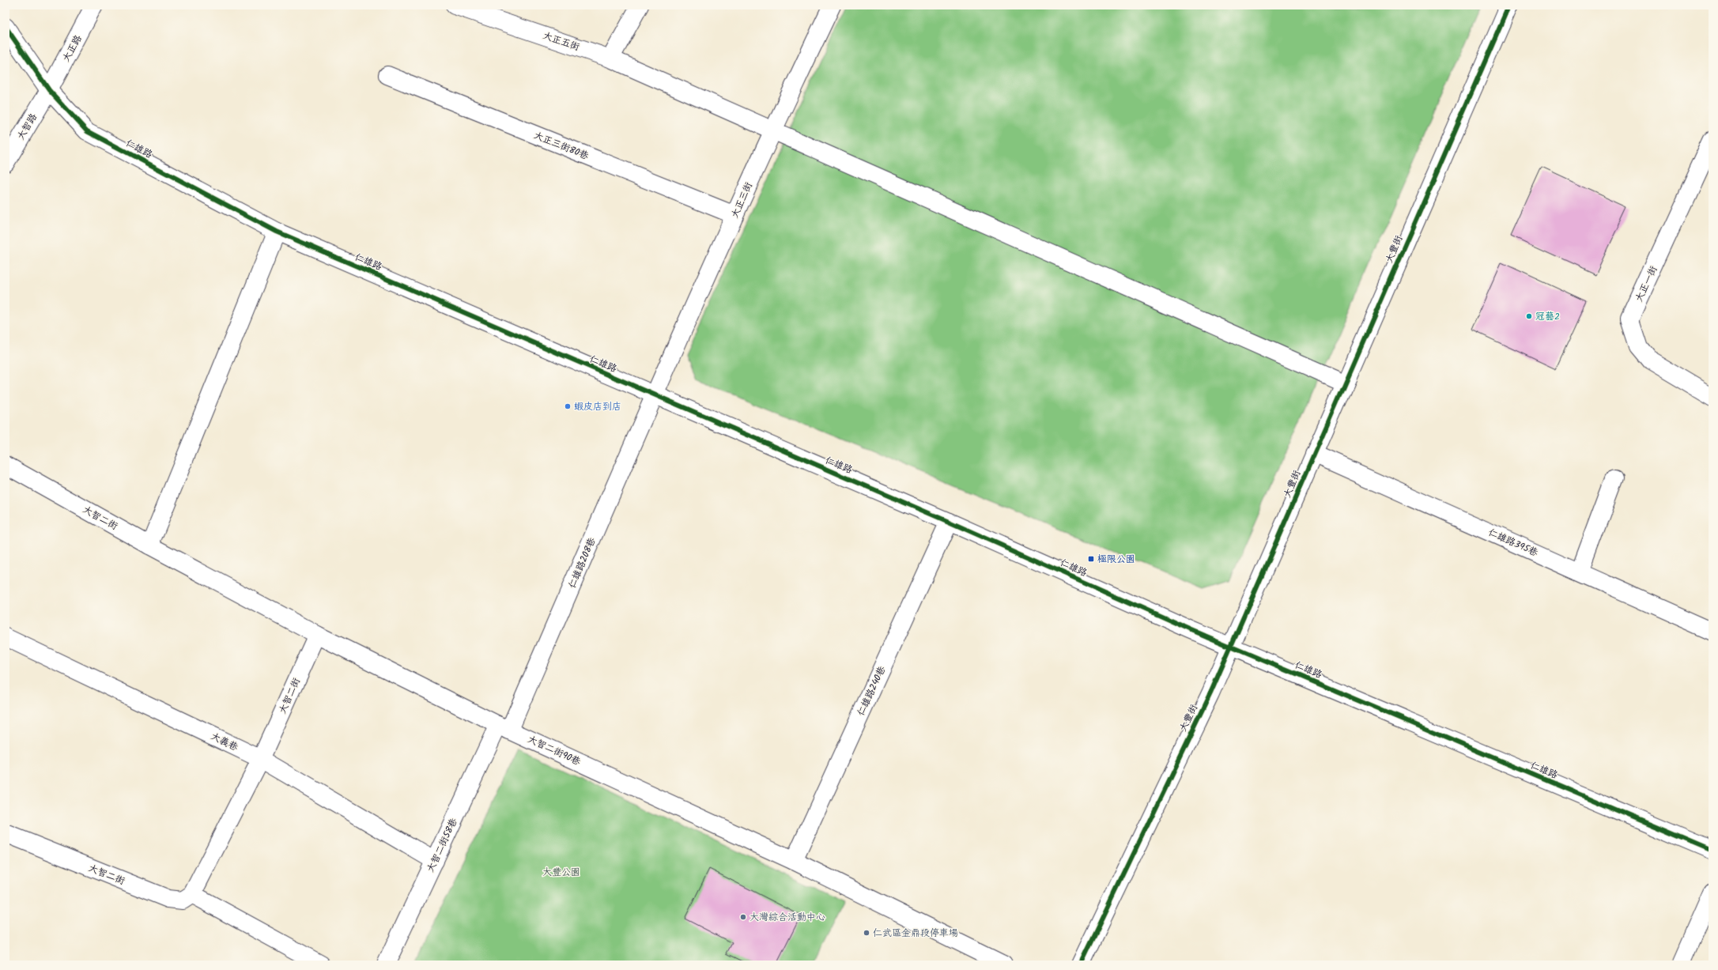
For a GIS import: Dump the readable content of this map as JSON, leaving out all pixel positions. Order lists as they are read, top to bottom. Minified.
{"streets":{"street":["大正五街","大正路","大智路","大正三街80巷","仁雄路","大正三街","大豐街","大正一街","大智二街","仁雄路395巷","仁雄路208巷","仁雄路240巷","大義巷","大智二街90巷","大智二街58巷"]},"crossings":[["大正五街","大正三街"],["大正五街","大豐街"],["大正路","大智路"],["大正路","仁雄路"],["大智路","仁雄路"],["大正三街80巷","大正三街"],["仁雄路","大正三街"],["仁雄路","大豐街"],["仁雄路","仁雄路208巷"],["仁雄路","仁雄路240巷"],["大正三街","仁雄路208巷"],["大豐街","仁雄路395巷"],["大智二街","大義巷"],["大智二街","大智二街90巷"],["仁雄路208巷","大智二街90巷"],["仁雄路208巷","大智二街58巷"],["仁雄路240巷","大智二街90巷"],["大義巷","大智二街58巷"],["大智二街90巷","大智二街58巷"]],"parks":["大豐公園"],"places":{"other":["冠藝2","蝦皮店到店","大灣綜合活動中心","仁武區金鼎段停車場"],"transit":["極限公園"]}}
